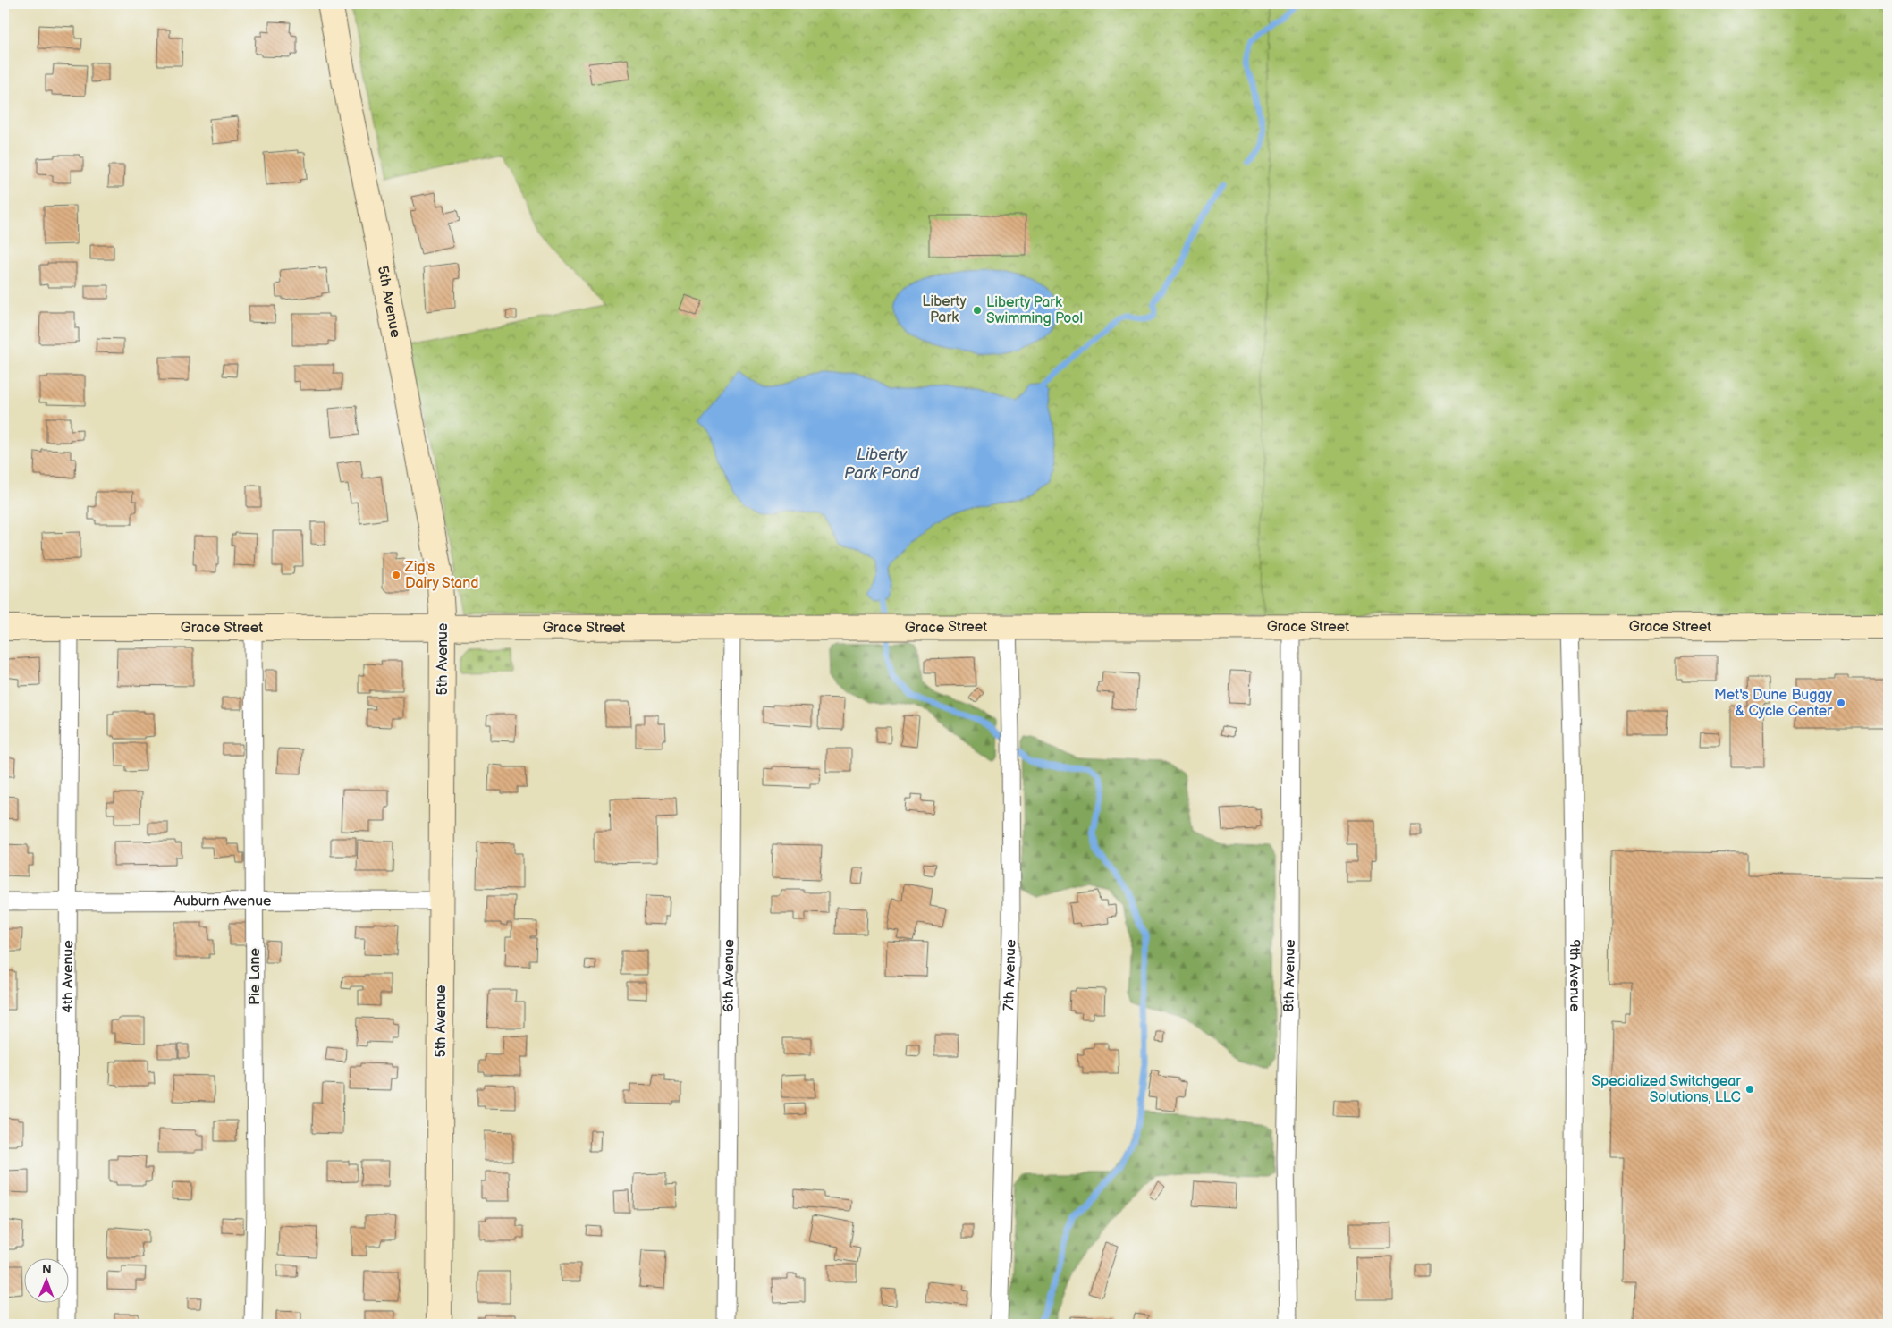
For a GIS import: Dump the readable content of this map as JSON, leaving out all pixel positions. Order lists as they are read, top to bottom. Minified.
{"streets":{"street":["5th Avenue","Grace Street","Auburn Avenue","7th Avenue","6th Avenue","8th Avenue","9th Avenue","4th Avenue","Pie Lane"]},"crossings":[["5th Avenue","Grace Street"],["5th Avenue","Auburn Avenue"],["Grace Street","7th Avenue"],["Grace Street","6th Avenue"],["Grace Street","8th Avenue"],["Grace Street","9th Avenue"],["Grace Street","4th Avenue"],["Grace Street","Pie Lane"],["Auburn Avenue","4th Avenue"],["Auburn Avenue","Pie Lane"]],"water":["Liberty Park Pond"],"parks":["Liberty Park"],"places":["Liberty Park Swimming Pool","Zig's Dairy Stand","Met's Dune Buggy & Cycle Center","Specialized Switchgear Solutions, LLC"],"north":"top"}
